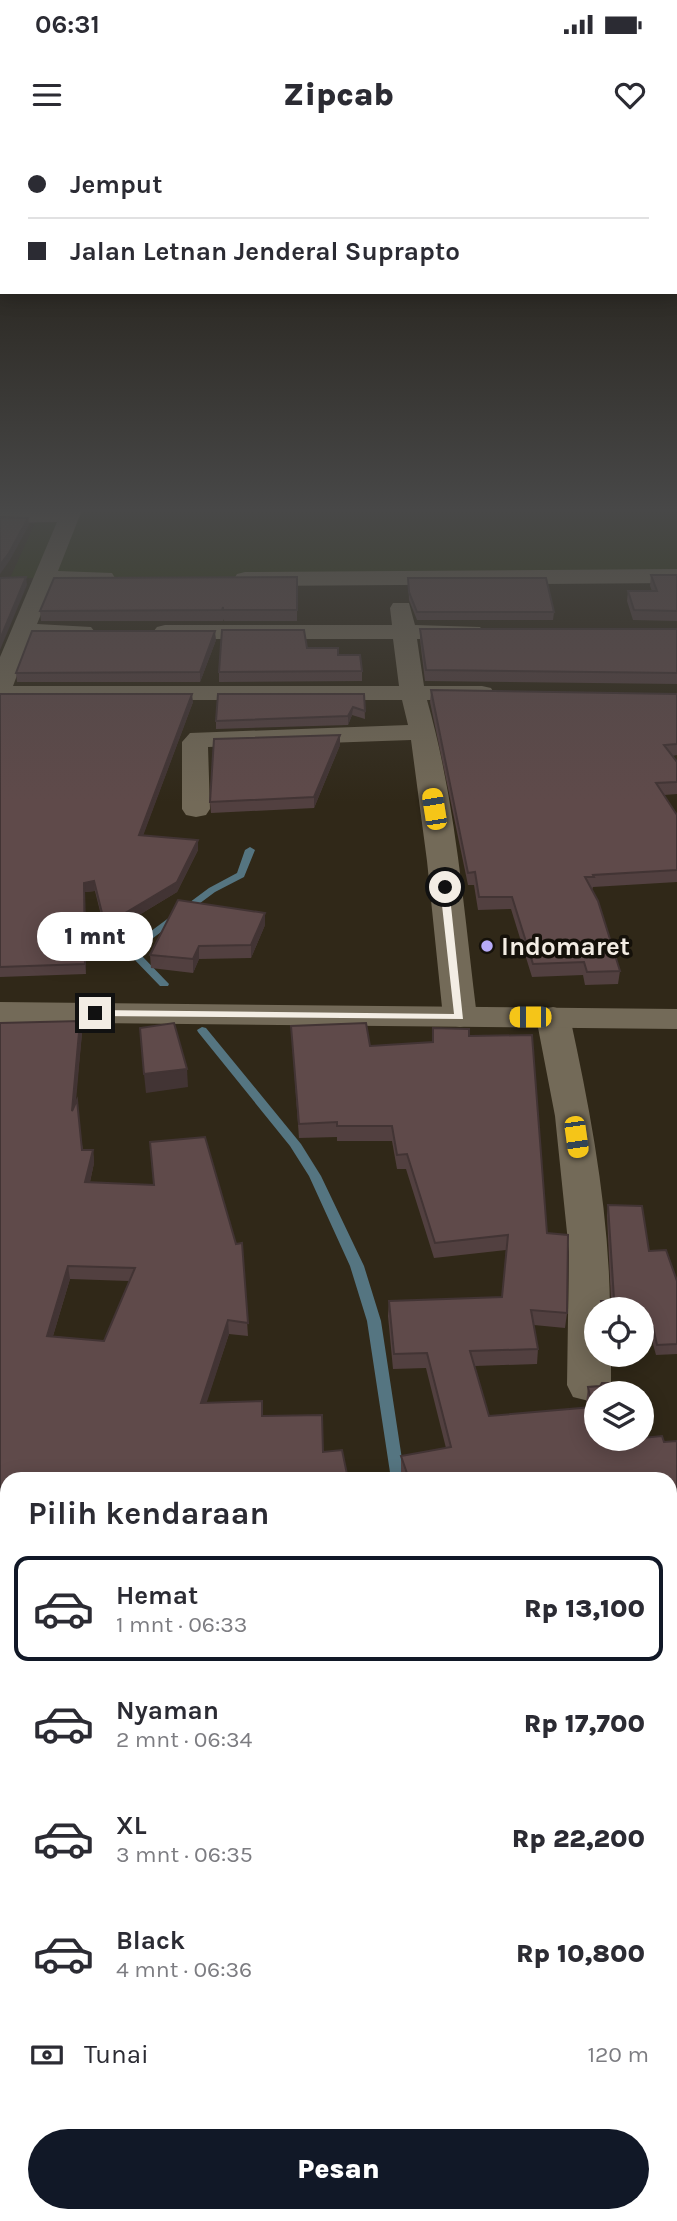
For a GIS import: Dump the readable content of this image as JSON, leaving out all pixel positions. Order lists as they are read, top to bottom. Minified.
{"places":["Indomaret"],"page":{"status":"06:31","header":"Zipcab","banner":["Jemput","Jalan Letnan Jenderal Suprapto"],"bubble":"1 mnt","heading":"Pilih kendaraan","list":[{"name":"Hemat","note":"1 mnt · 06:33","value":"Rp 13,100"},{"name":"Nyaman","note":"2 mnt · 06:34","value":"Rp 17,700"},{"name":"XL","note":"3 mnt · 06:35","value":"Rp 22,200"},{"name":"Black","note":"4 mnt · 06:36","value":"Rp 10,800"}],"pay":["Tunai","120 m"],"buttons":"Pesan"}}
